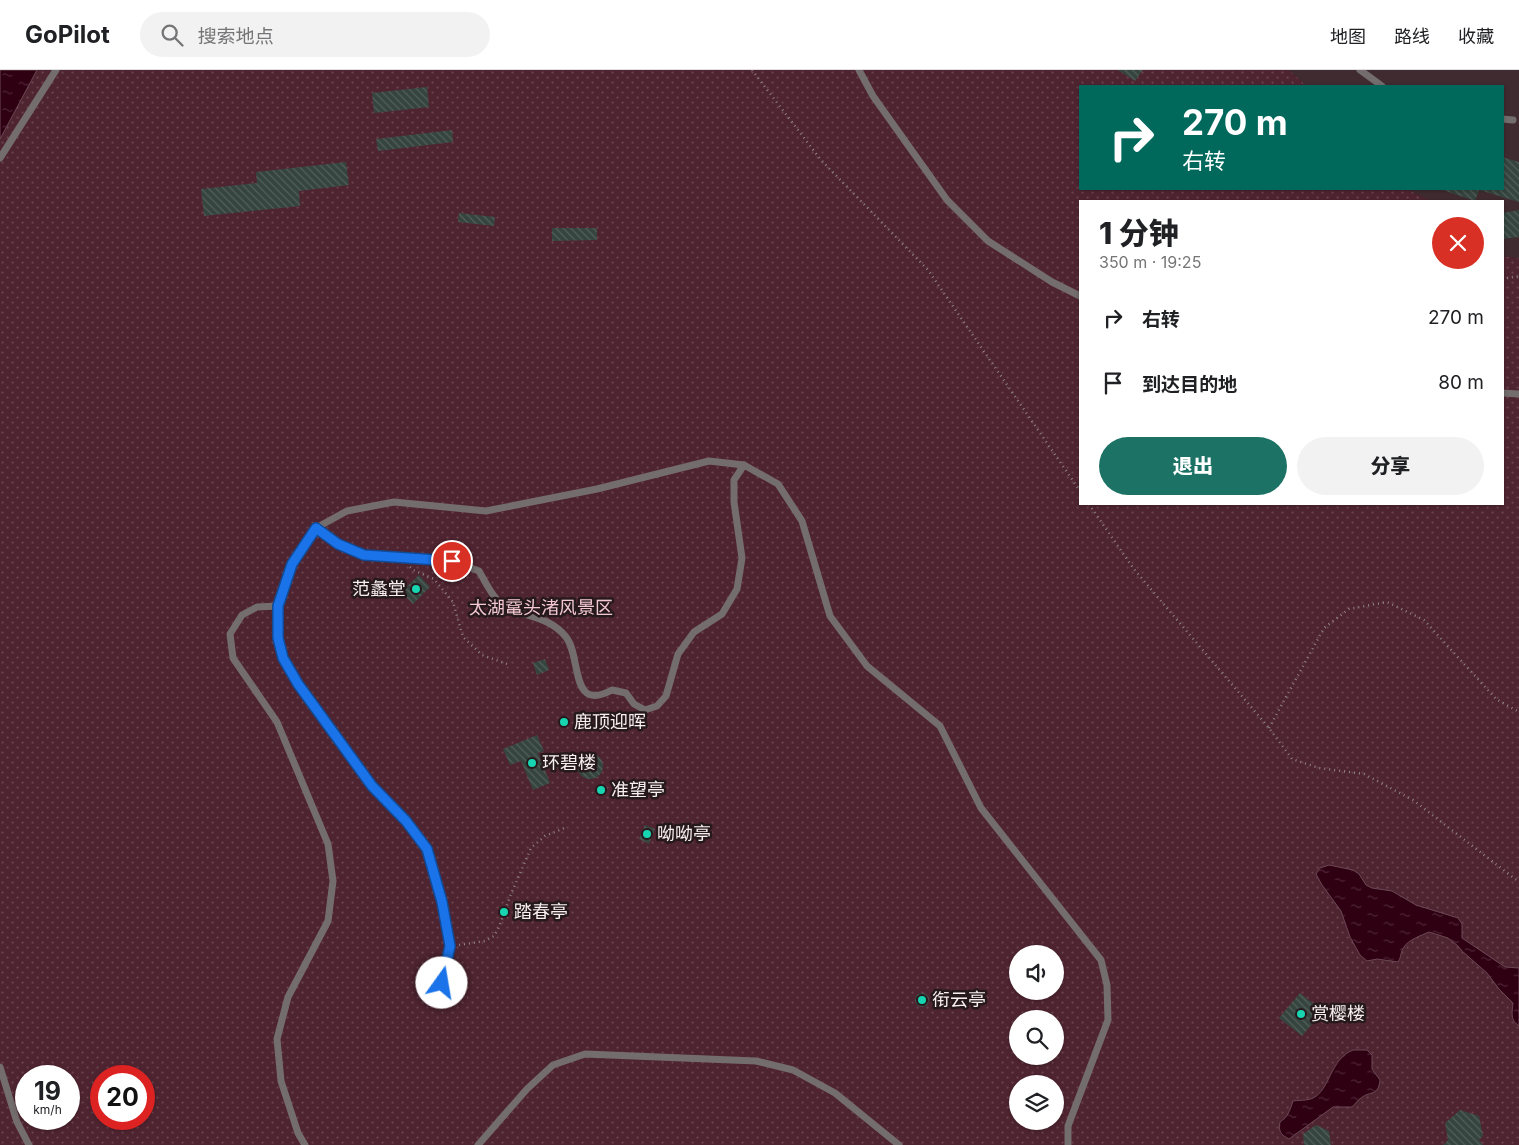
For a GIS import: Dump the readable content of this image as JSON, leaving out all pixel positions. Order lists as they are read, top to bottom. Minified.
{"parks":["太湖鼋头渚风景区"],"places":["范蠡堂","鹿顶迎晖","环碧楼","准望亭","呦呦亭","踏春亭","衔云亭","赏樱楼"],"page":{"header":"GoPilot","search":"搜索地点","nav":["地图","路线","收藏"],"turn":["270 m","右转"],"heading":["1 分钟","350 m · 19:25"],"list":[{"name":"右转","value":"270 m"},{"name":"到达目的地","value":"80 m"}],"buttons":["退出","分享"],"speed":"19 km/h","limit":"20"}}
